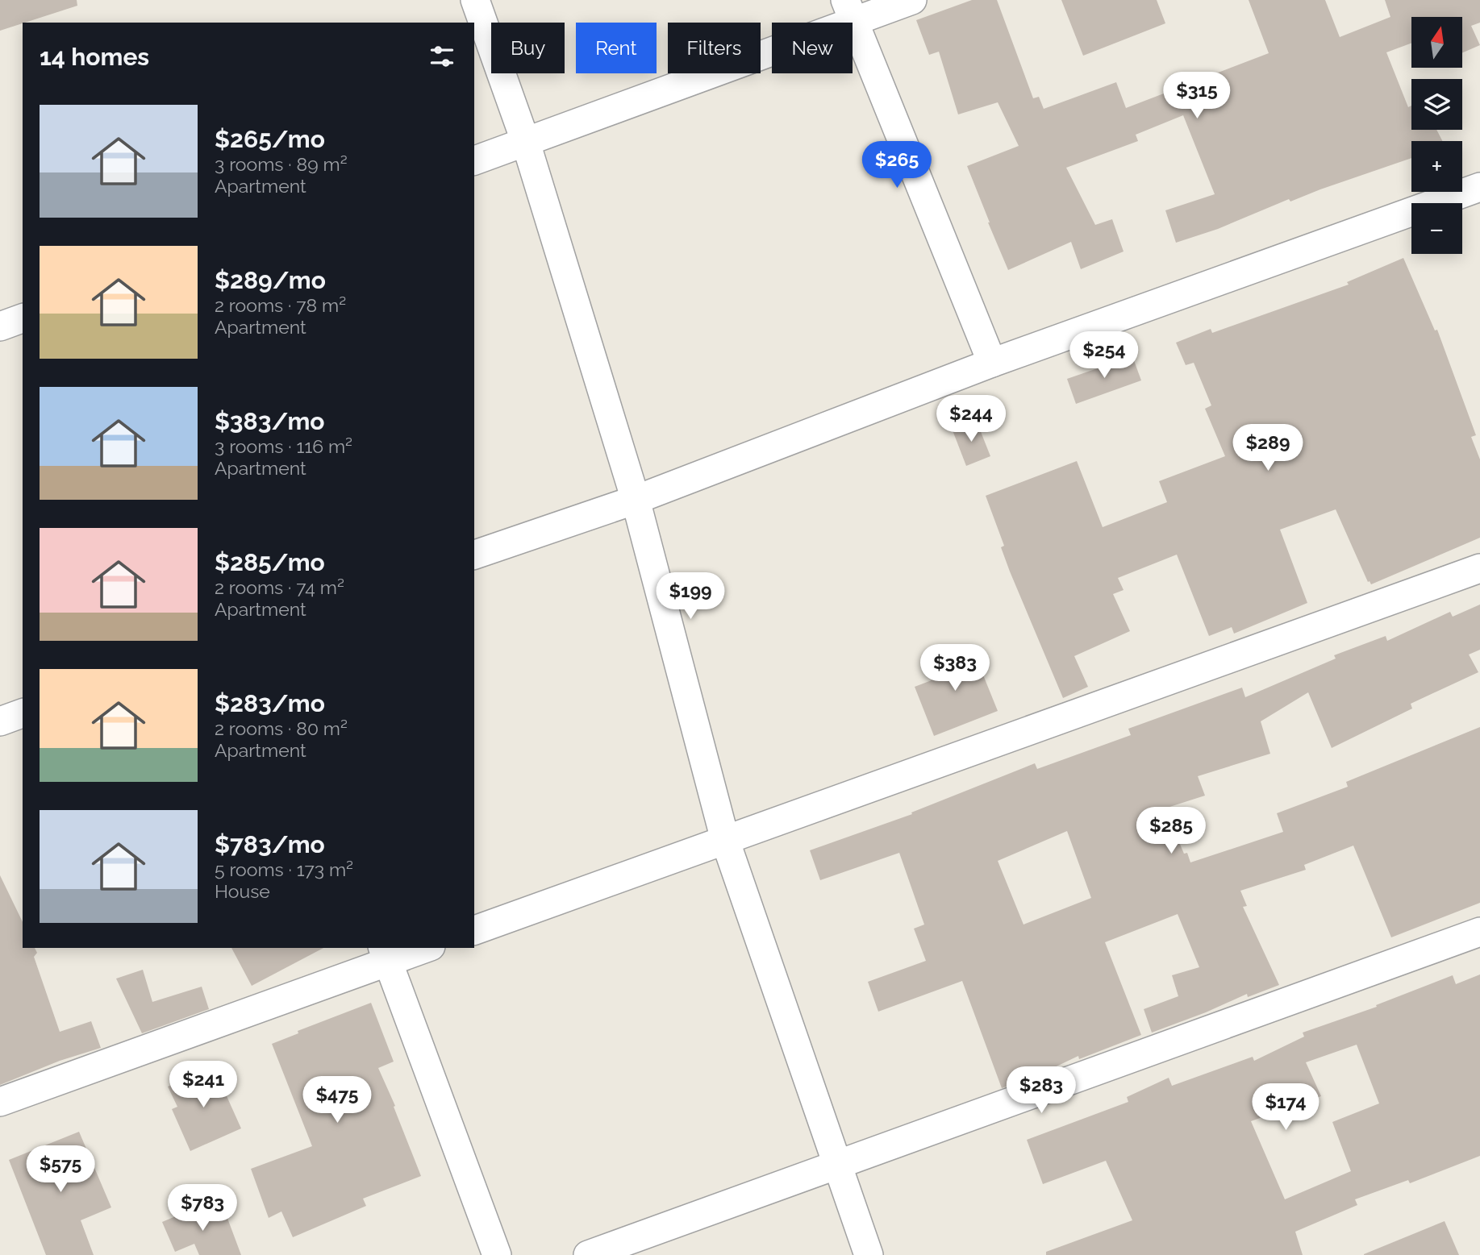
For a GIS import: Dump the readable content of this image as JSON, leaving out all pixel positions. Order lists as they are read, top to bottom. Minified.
{"north":"top","page":{"map_buttons":["+","−"],"chip":["Buy","Rent","Filters","New"],"heading":"14 homes","price":["$315","$265","$254","$244","$289","$199","$383","$285","$241","$283","$475","$174","$575","$783"],"list":[{"name":"$265/mo","note":"3 rooms · 89 m² · Apartment"},{"name":"$289/mo","note":"2 rooms · 78 m² · Apartment"},{"name":"$383/mo","note":"3 rooms · 116 m² · Apartment"},{"name":"$285/mo","note":"2 rooms · 74 m² · Apartment"},{"name":"$283/mo","note":"2 rooms · 80 m² · Apartment"},{"name":"$783/mo","note":"5 rooms · 173 m² · House"}]}}
